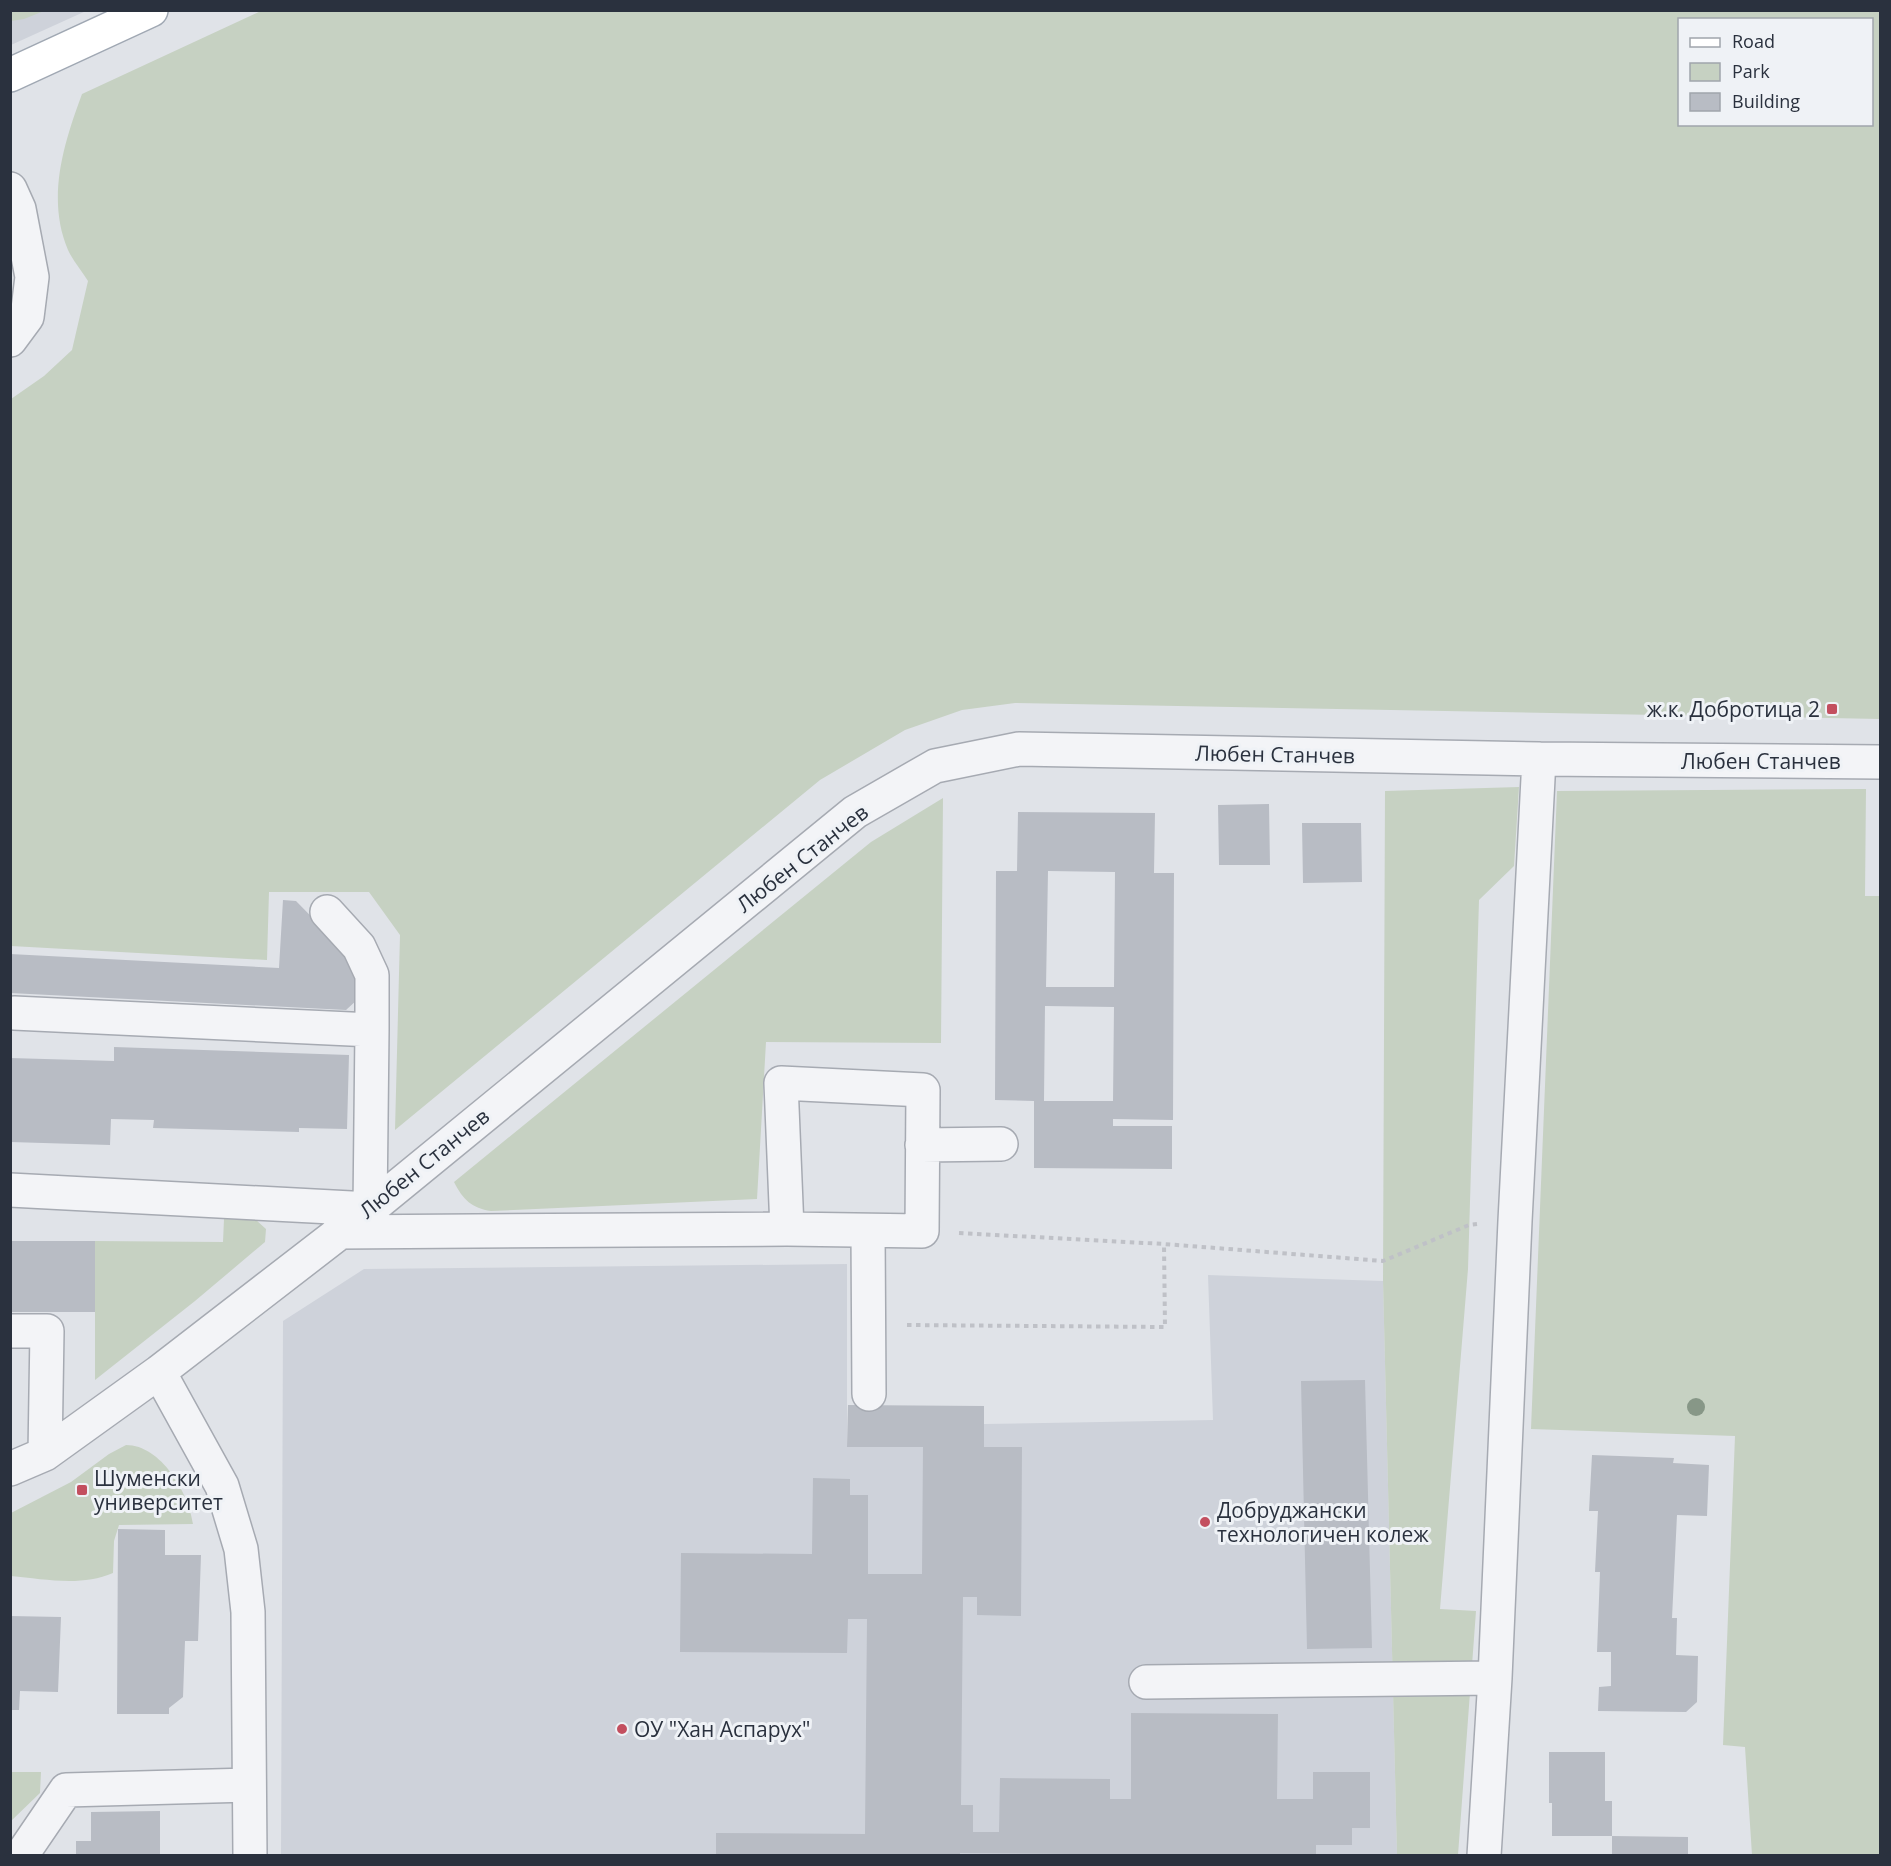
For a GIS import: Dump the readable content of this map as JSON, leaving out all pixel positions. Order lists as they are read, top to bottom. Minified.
{"streets":{"street":["Любен Станчев"]},"places":{"transit":["ж.к. Добротица 2","Шуменски университет"],"other":["Добруджански технологичен колеж","ОУ \"Хан Аспарух\""]},"legend":["Road","Park","Building"]}
